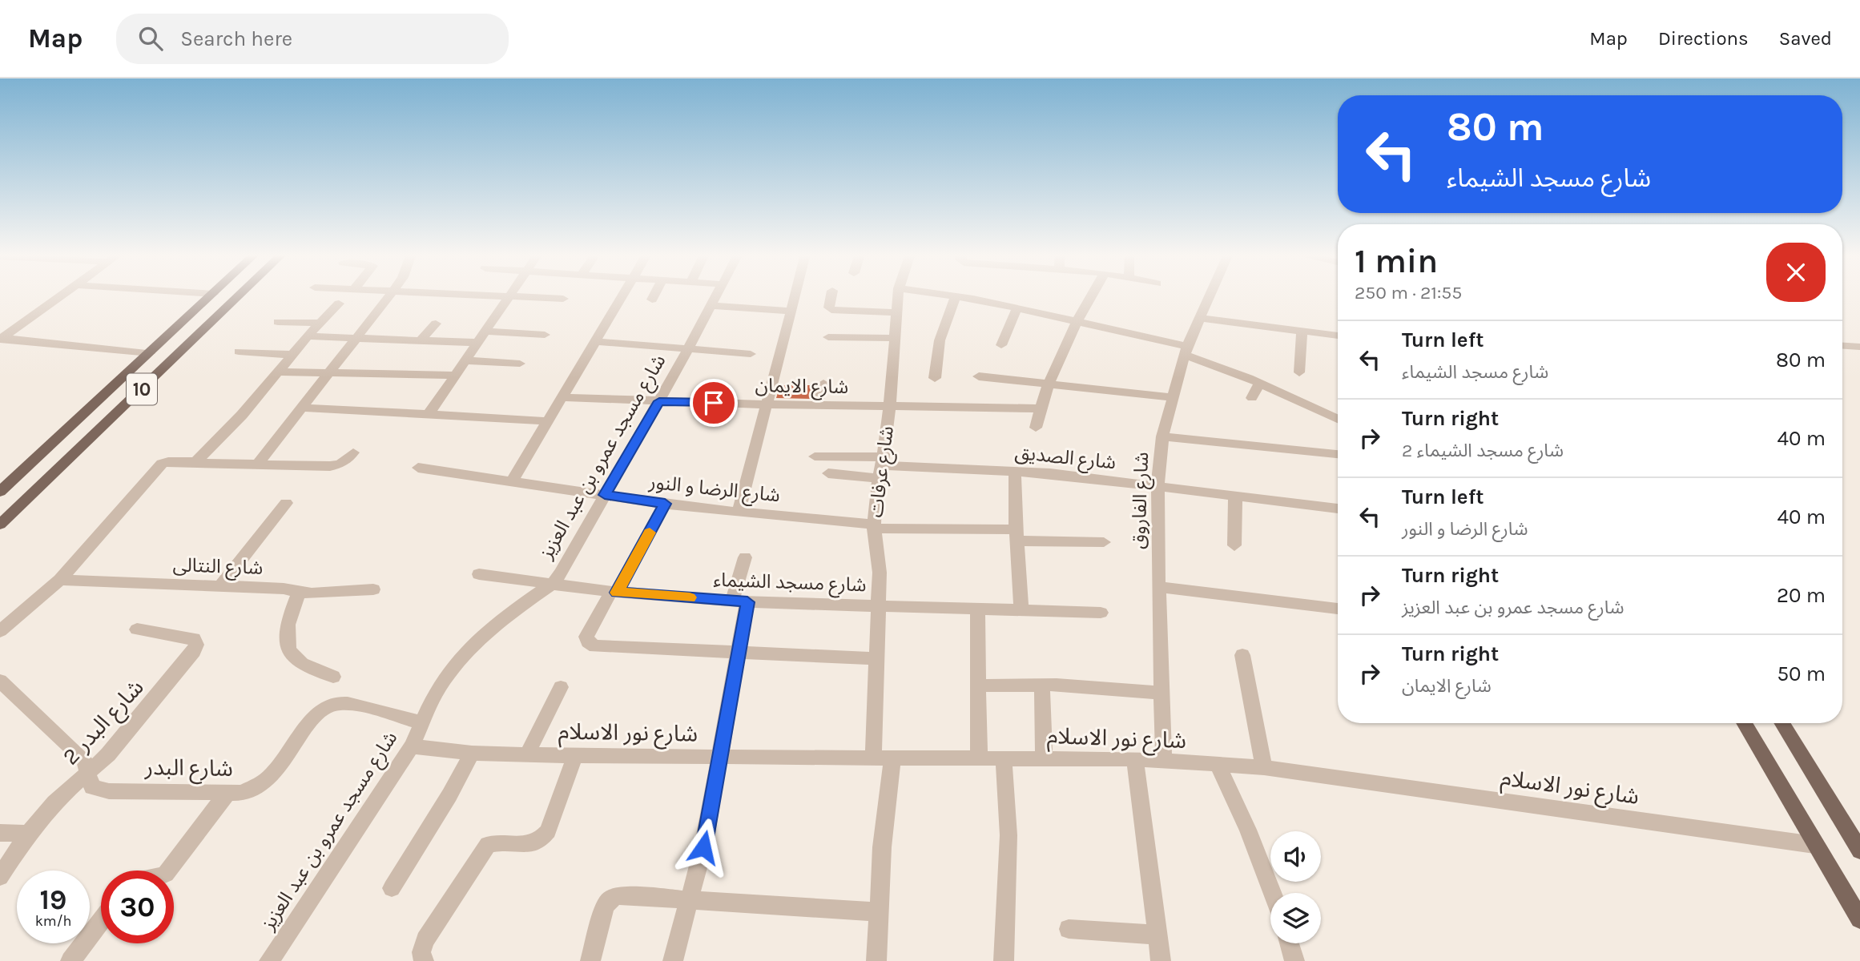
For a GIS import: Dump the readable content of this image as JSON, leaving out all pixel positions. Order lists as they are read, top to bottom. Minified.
{"streets":{"main road":["10"],"street":["شارع الايمان","شارع مسجد عمرو بن عبد العزيز","شارع الصديق","شارع عرفات","شارع الرضا و النور","شارع الفاروق","شارع النتالى","شارع مسجد الشيماء","شارع البدر 2","شارع نور الاسلام","شارع البدر"]},"crossings":[["شارع الايمان","شارع مسجد عمرو بن عبد العزيز"],["شارع الايمان","شارع عرفات"],["شارع مسجد عمرو بن عبد العزيز","شارع الرضا و النور"],["شارع مسجد عمرو بن عبد العزيز","شارع مسجد الشيماء"],["شارع مسجد عمرو بن عبد العزيز","شارع نور الاسلام"],["شارع مسجد عمرو بن عبد العزيز","شارع البدر"],["شارع الصديق","شارع عرفات"],["شارع الصديق","شارع الفاروق"],["شارع عرفات","شارع الرضا و النور"],["شارع عرفات","شارع مسجد الشيماء"],["شارع عرفات","شارع نور الاسلام"],["شارع الفاروق","شارع نور الاسلام"],["شارع البدر 2","شارع البدر"]],"page":{"header":"Map","search":"Search here","nav":["Map","Directions","Saved"],"turn":["80 m","شارع مسجد الشيماء"],"heading":["1 min","250 m · 21:55"],"list":[{"name":"Turn left","note":"شارع مسجد الشيماء","value":"80 m"},{"name":"Turn right","note":"شارع مسجد الشيماء 2","value":"40 m"},{"name":"Turn left","note":"شارع الرضا و النور","value":"40 m"},{"name":"Turn right","note":"شارع مسجد عمرو بن عبد العزيز","value":"20 m"},{"name":"Turn right","note":"شارع الايمان","value":"50 m"}],"speed":"19 km/h","limit":"30"}}
